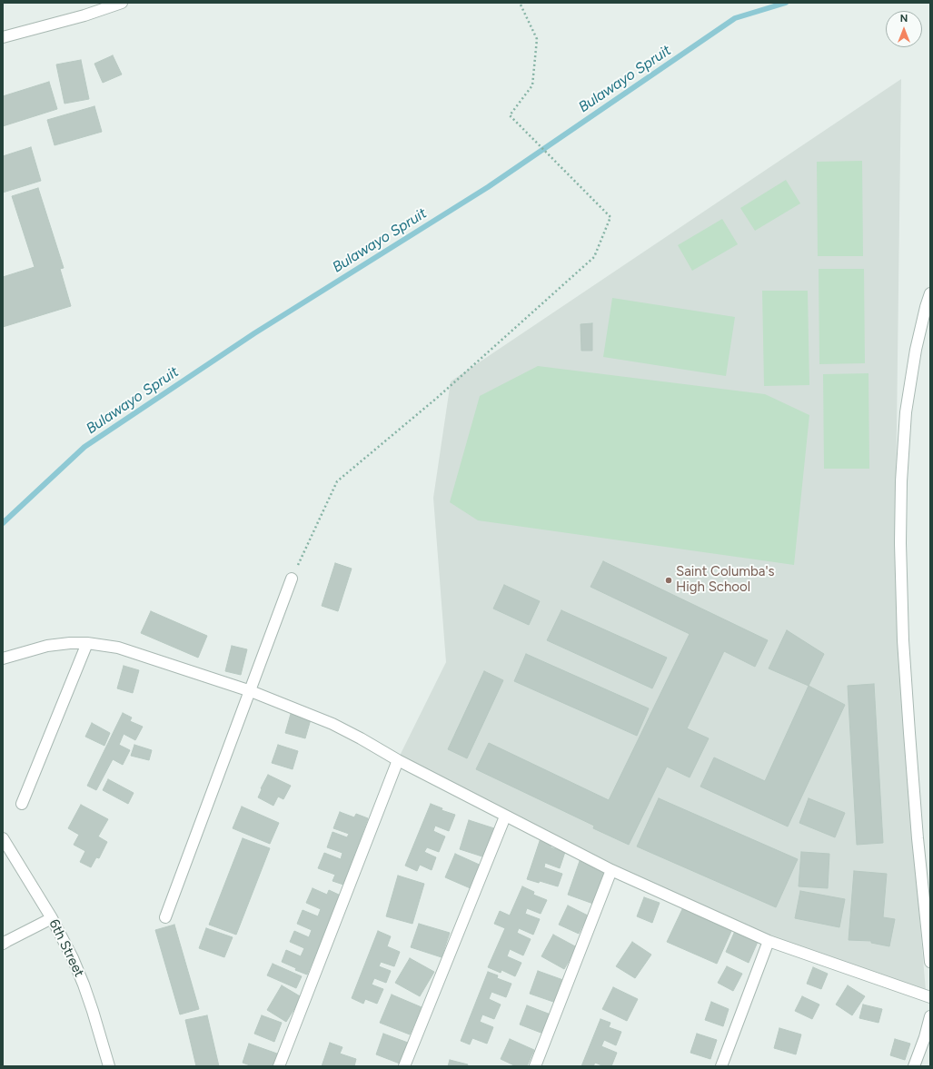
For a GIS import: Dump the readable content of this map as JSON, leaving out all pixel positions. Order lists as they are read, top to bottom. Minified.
{"streets":{"street":["6th Street"]},"water":["Bulawayo Spruit"],"places":["Saint Columba's High School"],"north":"top"}
